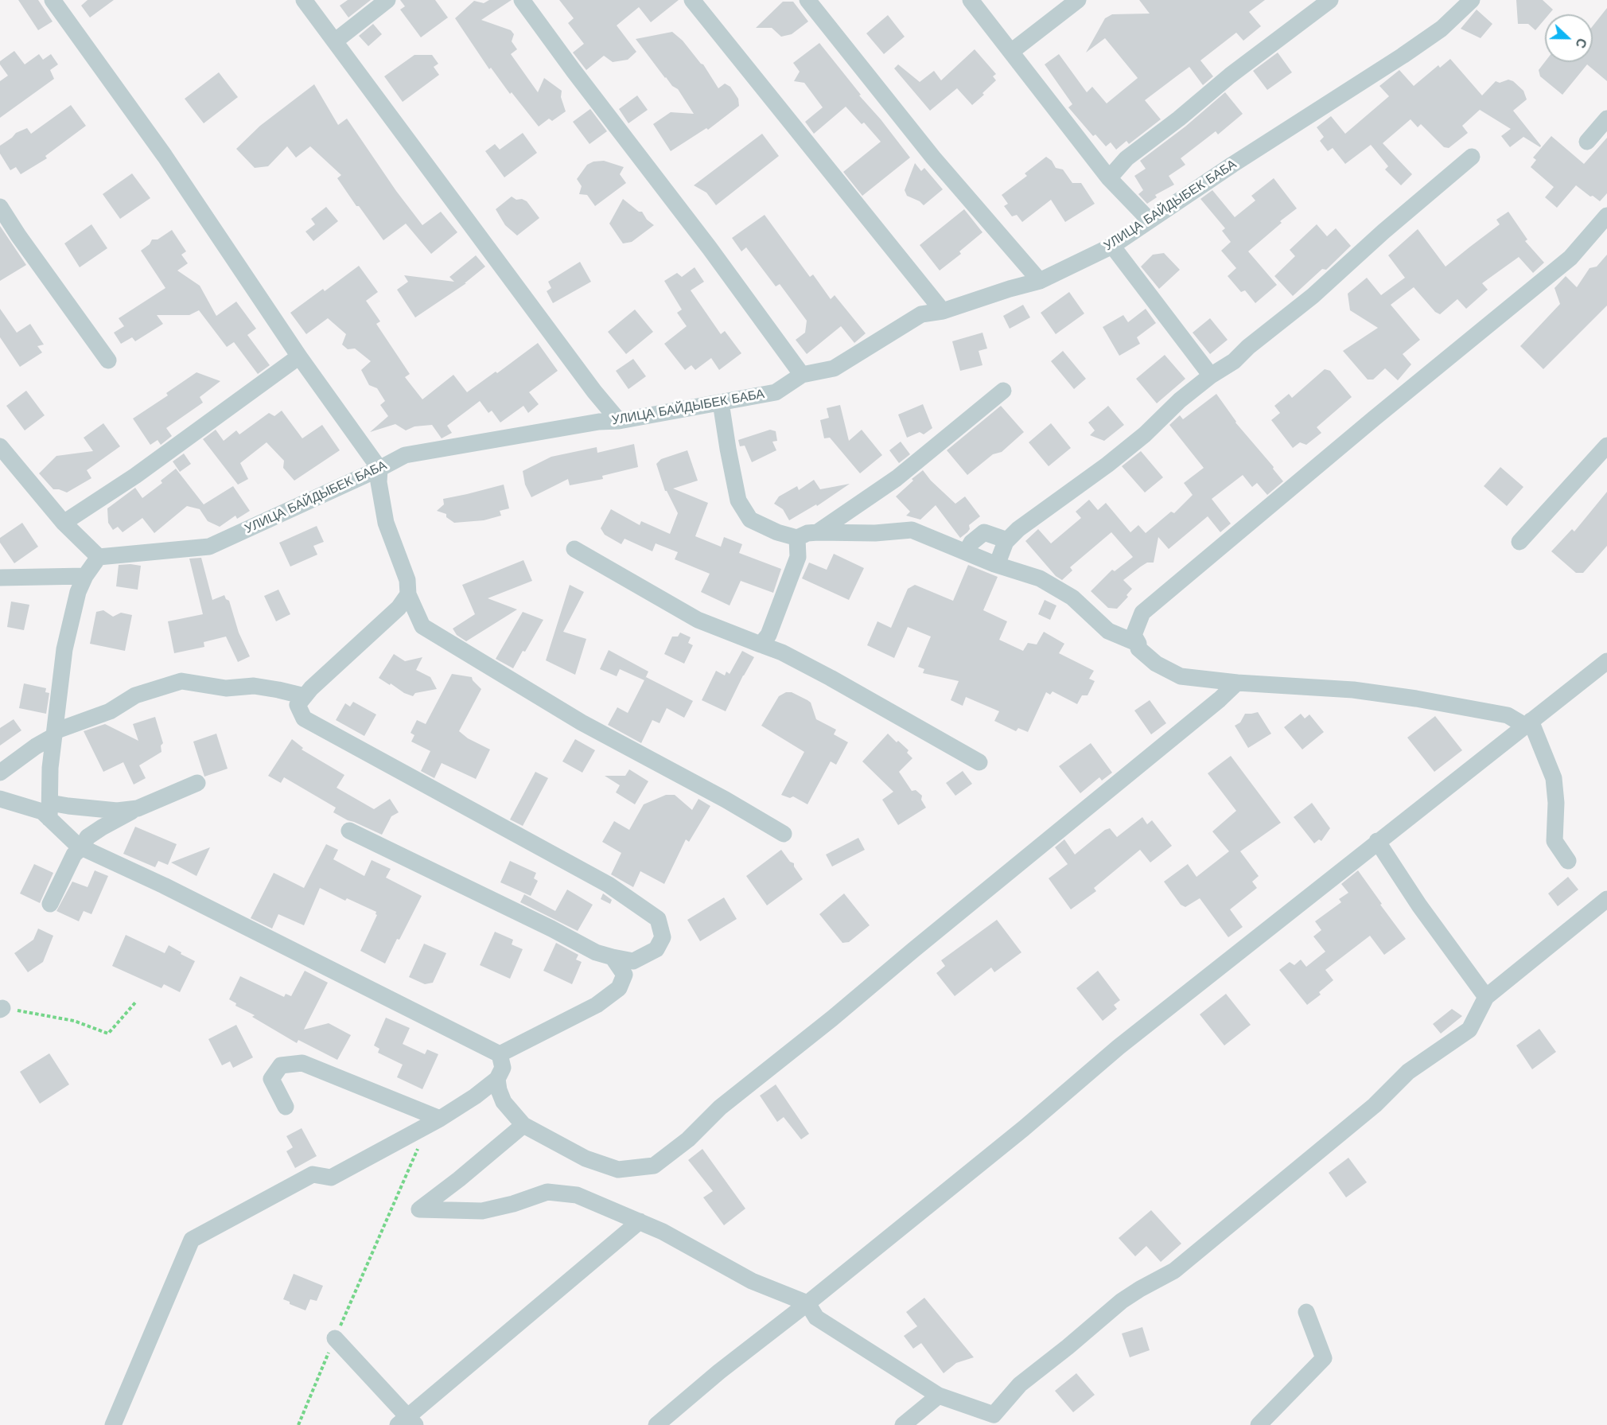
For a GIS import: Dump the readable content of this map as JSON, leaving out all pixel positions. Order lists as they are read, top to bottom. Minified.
{"streets":{"street":["УЛИЦА БАЙДЫБЕК БАБА"]},"north":"right"}
